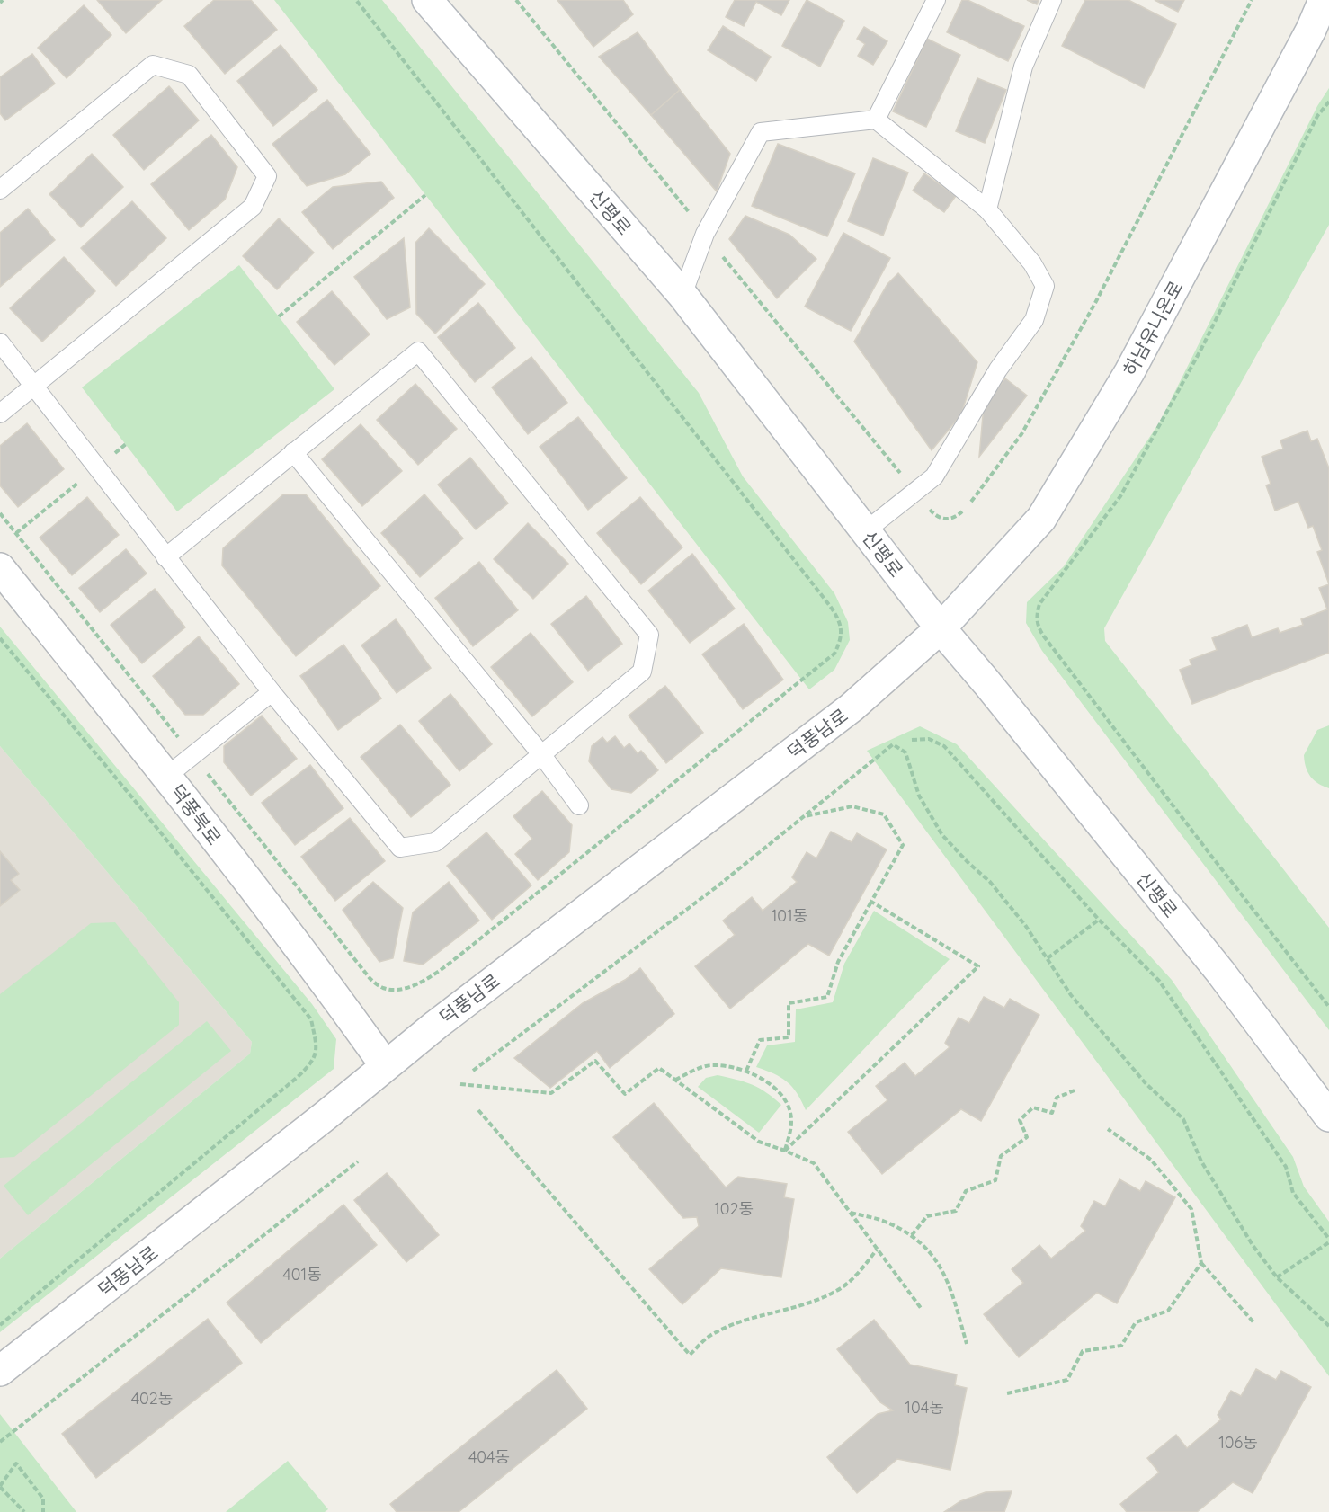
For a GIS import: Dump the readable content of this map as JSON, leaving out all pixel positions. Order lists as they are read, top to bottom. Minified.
{"streets":{"main road":["신평로","하남유니온로","덕풍남로","덕풍북로"]},"crossings":[["신평로","하남유니온로"],["신평로","덕풍남로"],["하남유니온로","덕풍남로"],["덕풍남로","덕풍북로"]],"house_numbers":["101동","102동","401동","402동","104동","106동","404동"]}
